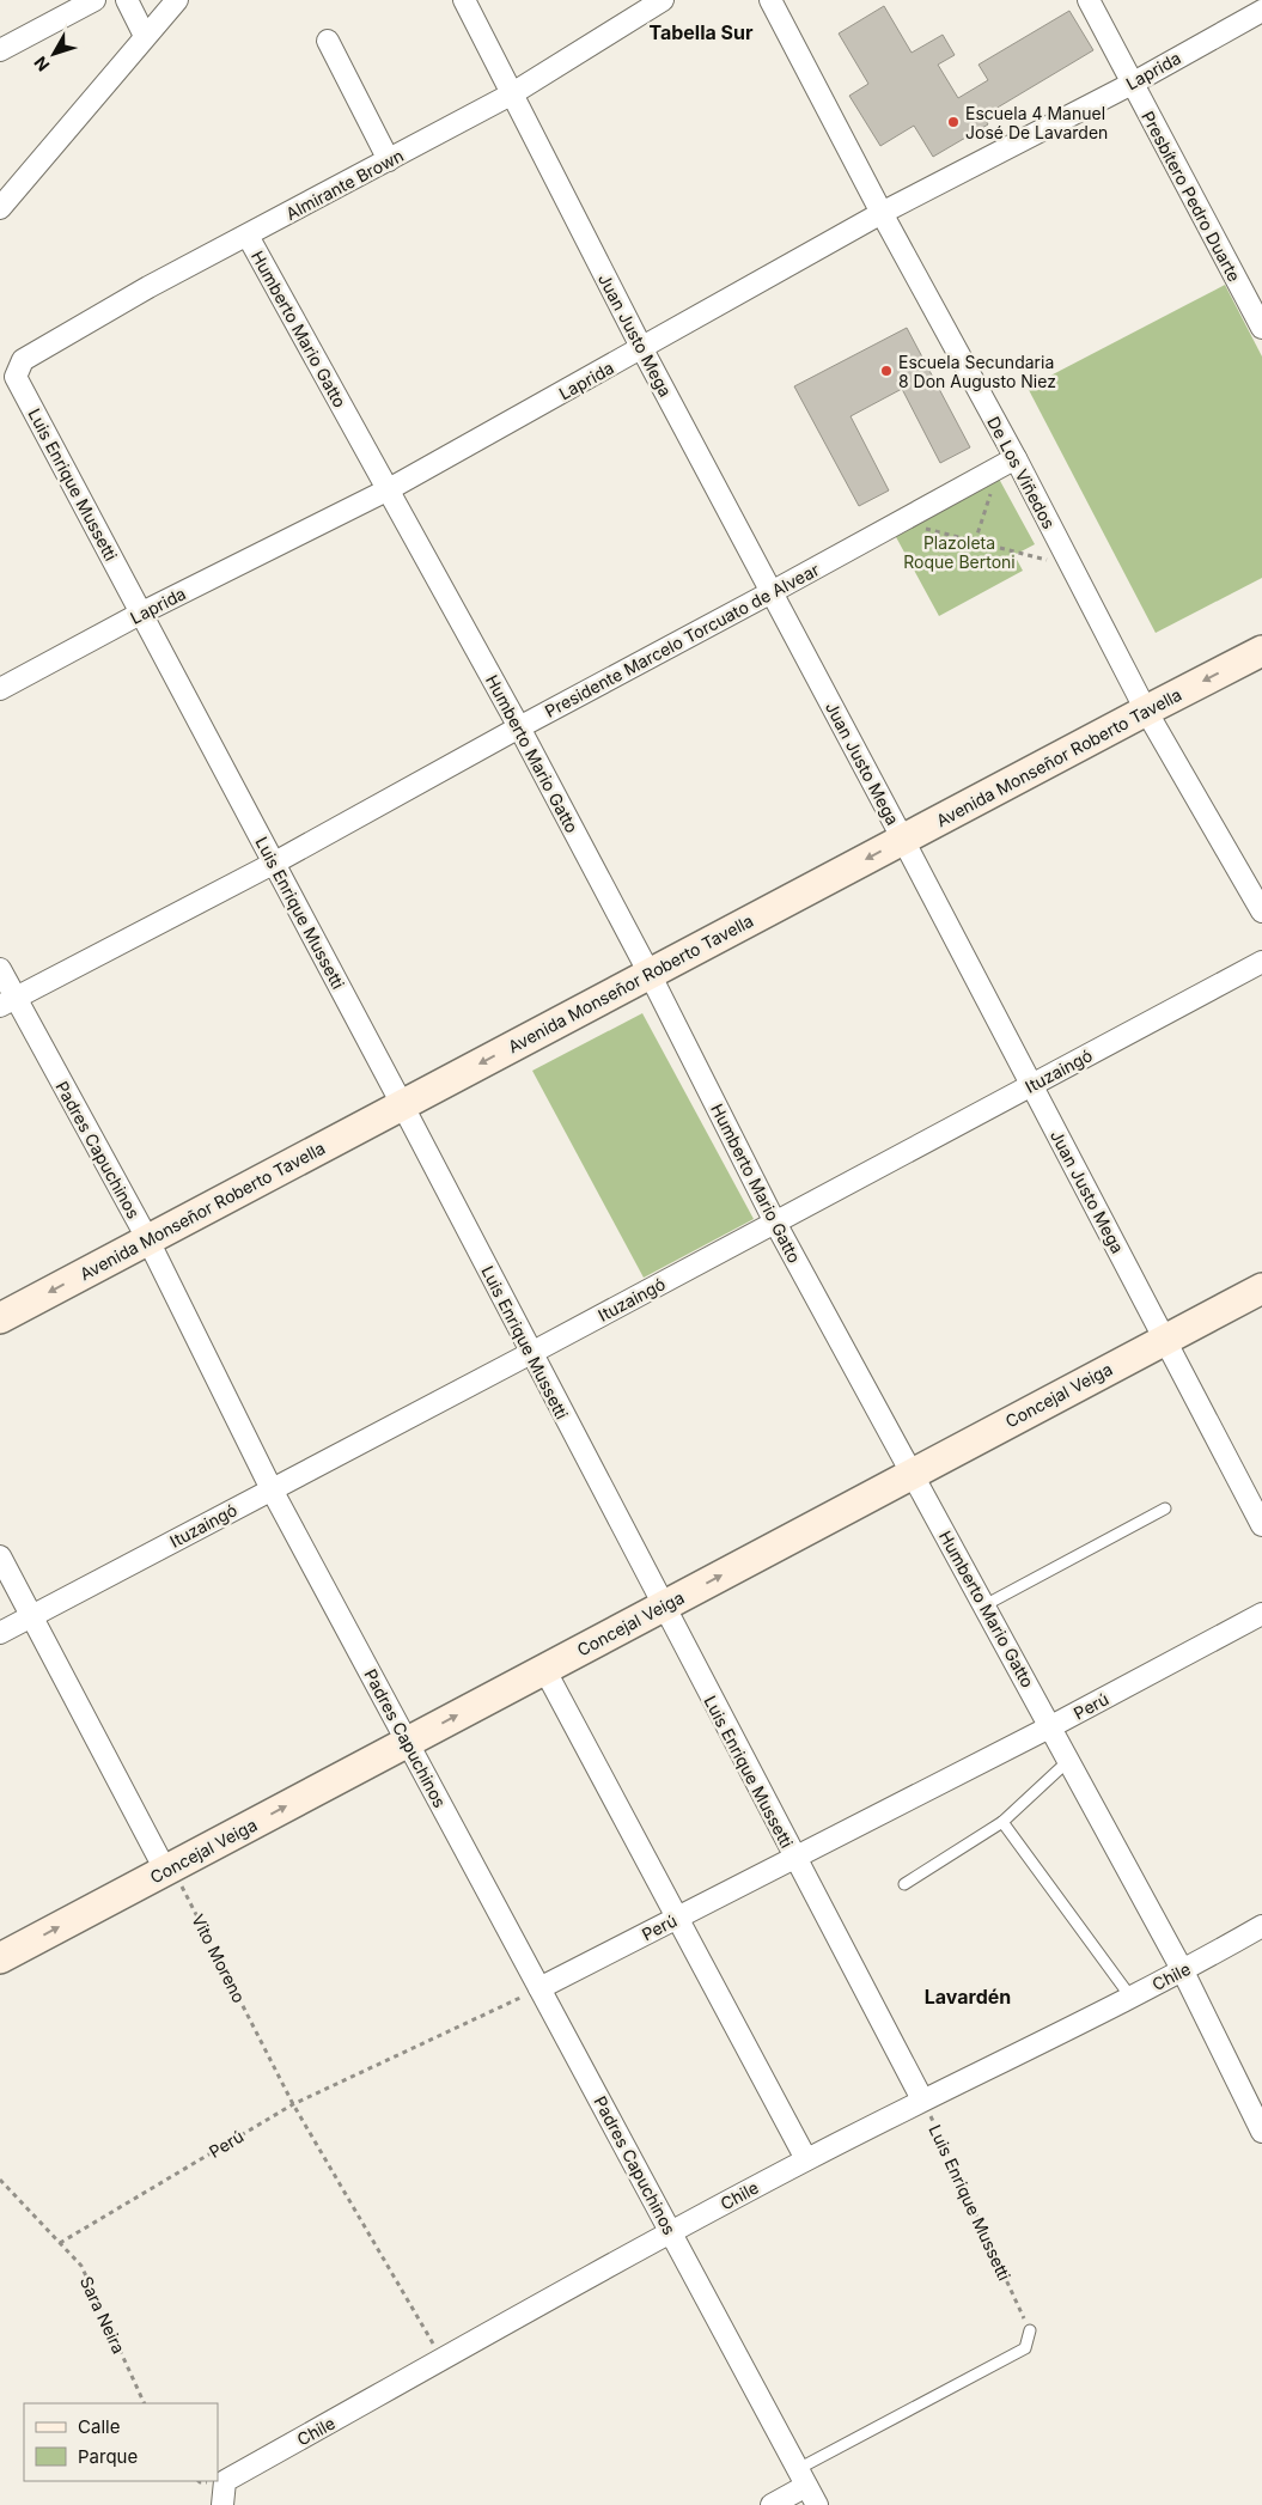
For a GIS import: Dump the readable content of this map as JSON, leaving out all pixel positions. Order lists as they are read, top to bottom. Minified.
{"streets":{"street":["Laprida","Almirante Brown","Presbítero Pedro Duarte","Humberto Mario Gatto","Juan Justo Mega","De Los Viñedos","Luis Enrique Mussetti","Presidente Marcelo Torcuato de Alvear","Avenida Monseñor Roberto Tavella","Ituzaingó","Padres Capuchinos","Concejal Veiga","Perú","Chile"],"path":["Vito Moreno","Sara Neira"]},"crossings":[["Laprida","Presbítero Pedro Duarte"],["Laprida","Humberto Mario Gatto"],["Laprida","Juan Justo Mega"],["Laprida","De Los Viñedos"],["Laprida","Luis Enrique Mussetti"],["Almirante Brown","Humberto Mario Gatto"],["Almirante Brown","Juan Justo Mega"],["Almirante Brown","Luis Enrique Mussetti"],["Humberto Mario Gatto","Presidente Marcelo Torcuato de Alvear"],["Humberto Mario Gatto","Avenida Monseñor Roberto Tavella"],["Humberto Mario Gatto","Ituzaingó"],["Humberto Mario Gatto","Concejal Veiga"],["Humberto Mario Gatto","Perú"],["Humberto Mario Gatto","Chile"],["Juan Justo Mega","Presidente Marcelo Torcuato de Alvear"],["Juan Justo Mega","Avenida Monseñor Roberto Tavella"],["Juan Justo Mega","Ituzaingó"],["Juan Justo Mega","Concejal Veiga"],["De Los Viñedos","Presidente Marcelo Torcuato de Alvear"],["De Los Viñedos","Avenida Monseñor Roberto Tavella"],["Luis Enrique Mussetti","Presidente Marcelo Torcuato de Alvear"],["Luis Enrique Mussetti","Avenida Monseñor Roberto Tavella"],["Luis Enrique Mussetti","Ituzaingó"],["Luis Enrique Mussetti","Concejal Veiga"],["Luis Enrique Mussetti","Perú"],["Luis Enrique Mussetti","Chile"],["Presidente Marcelo Torcuato de Alvear","Padres Capuchinos"],["Avenida Monseñor Roberto Tavella","Padres Capuchinos"],["Ituzaingó","Padres Capuchinos"],["Padres Capuchinos","Concejal Veiga"],["Padres Capuchinos","Perú"],["Padres Capuchinos","Chile"],["Concejal Veiga","Vito Moreno"],["Perú","Vito Moreno"],["Perú","Sara Neira"],["Vito Moreno","Chile"]],"one_way":["Avenida Monseñor Roberto Tavella","Concejal Veiga"],"districts":["Tabella Sur","Lavardén"],"parks":["Plazoleta Roque Bertoni"],"places":["Escuela 4 Manuel José De Lavarden","Escuela Secundaria 8 Don Augusto Niez"],"legend":["Calle","Parque"],"north":"bottom left"}
